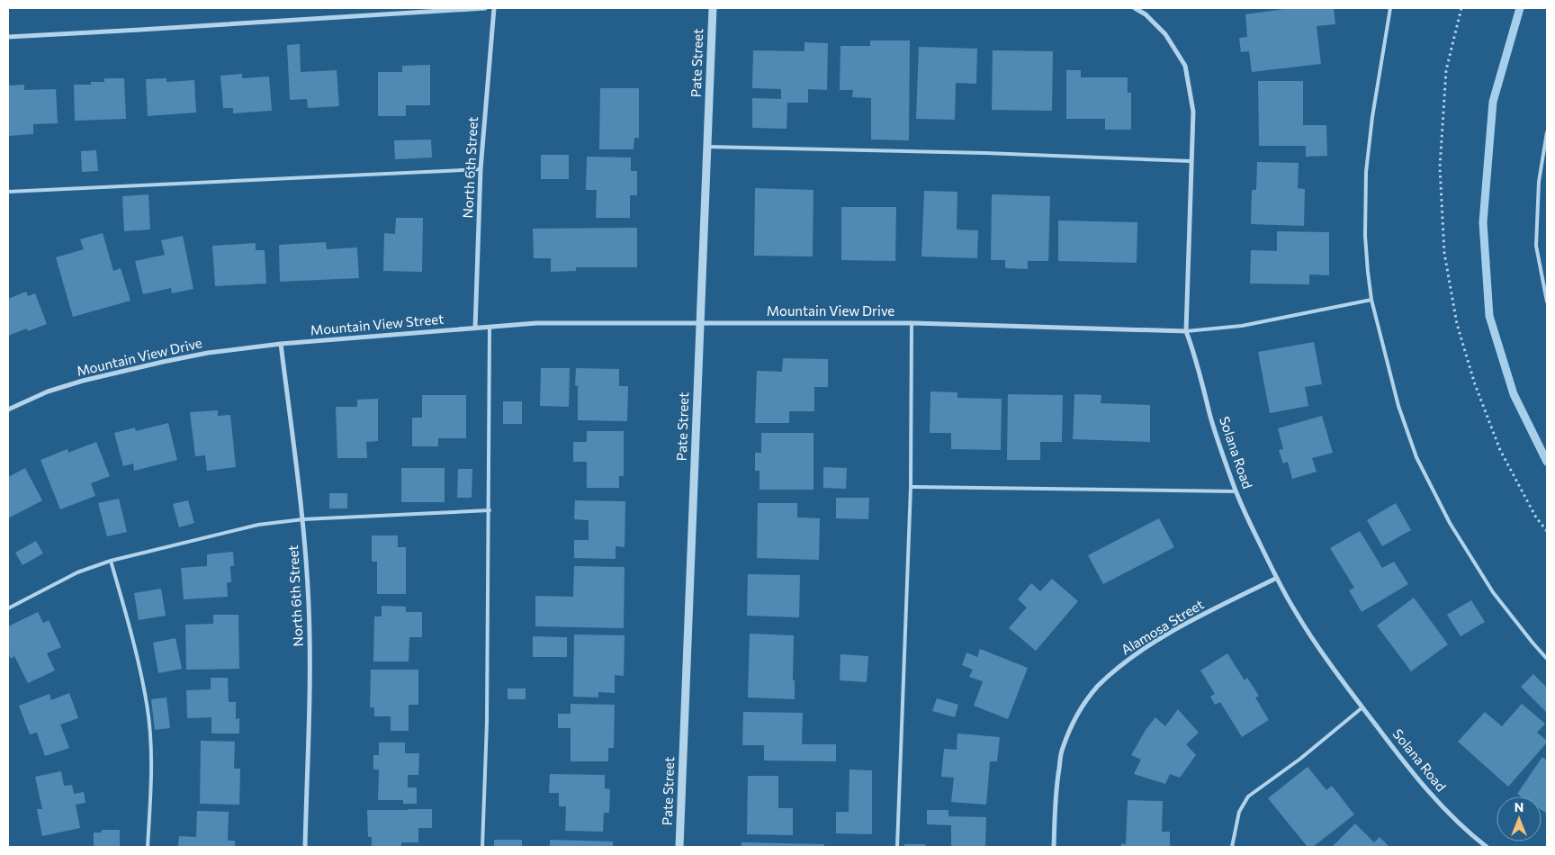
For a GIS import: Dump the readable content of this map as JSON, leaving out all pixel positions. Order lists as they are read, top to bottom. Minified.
{"streets":{"street":["Pate Street","North 6th Street","Mountain View Drive","Mountain View Street","Solana Road","Alamosa Street"]},"crossings":[["Pate Street","Mountain View Drive"],["North 6th Street","Mountain View Drive"],["North 6th Street","Mountain View Street"],["Mountain View Drive","Mountain View Street"],["Mountain View Drive","Solana Road"],["Solana Road","Alamosa Street"]],"north":"top"}
